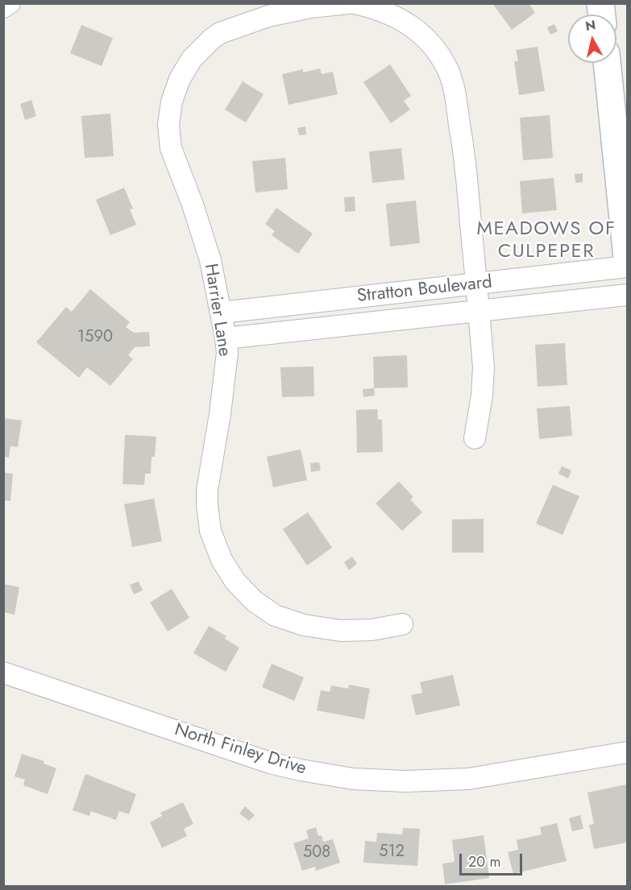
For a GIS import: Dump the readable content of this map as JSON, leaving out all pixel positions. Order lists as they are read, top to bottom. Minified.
{"streets":{"street":["Stratton Boulevard","Harrier Lane","North Finley Drive"]},"crossings":[["Stratton Boulevard","Harrier Lane"]],"districts":["MEADOWS OF CULPEPER"],"house_numbers":["1590","512","508"],"scale_bar":"20 m","north":"top"}
